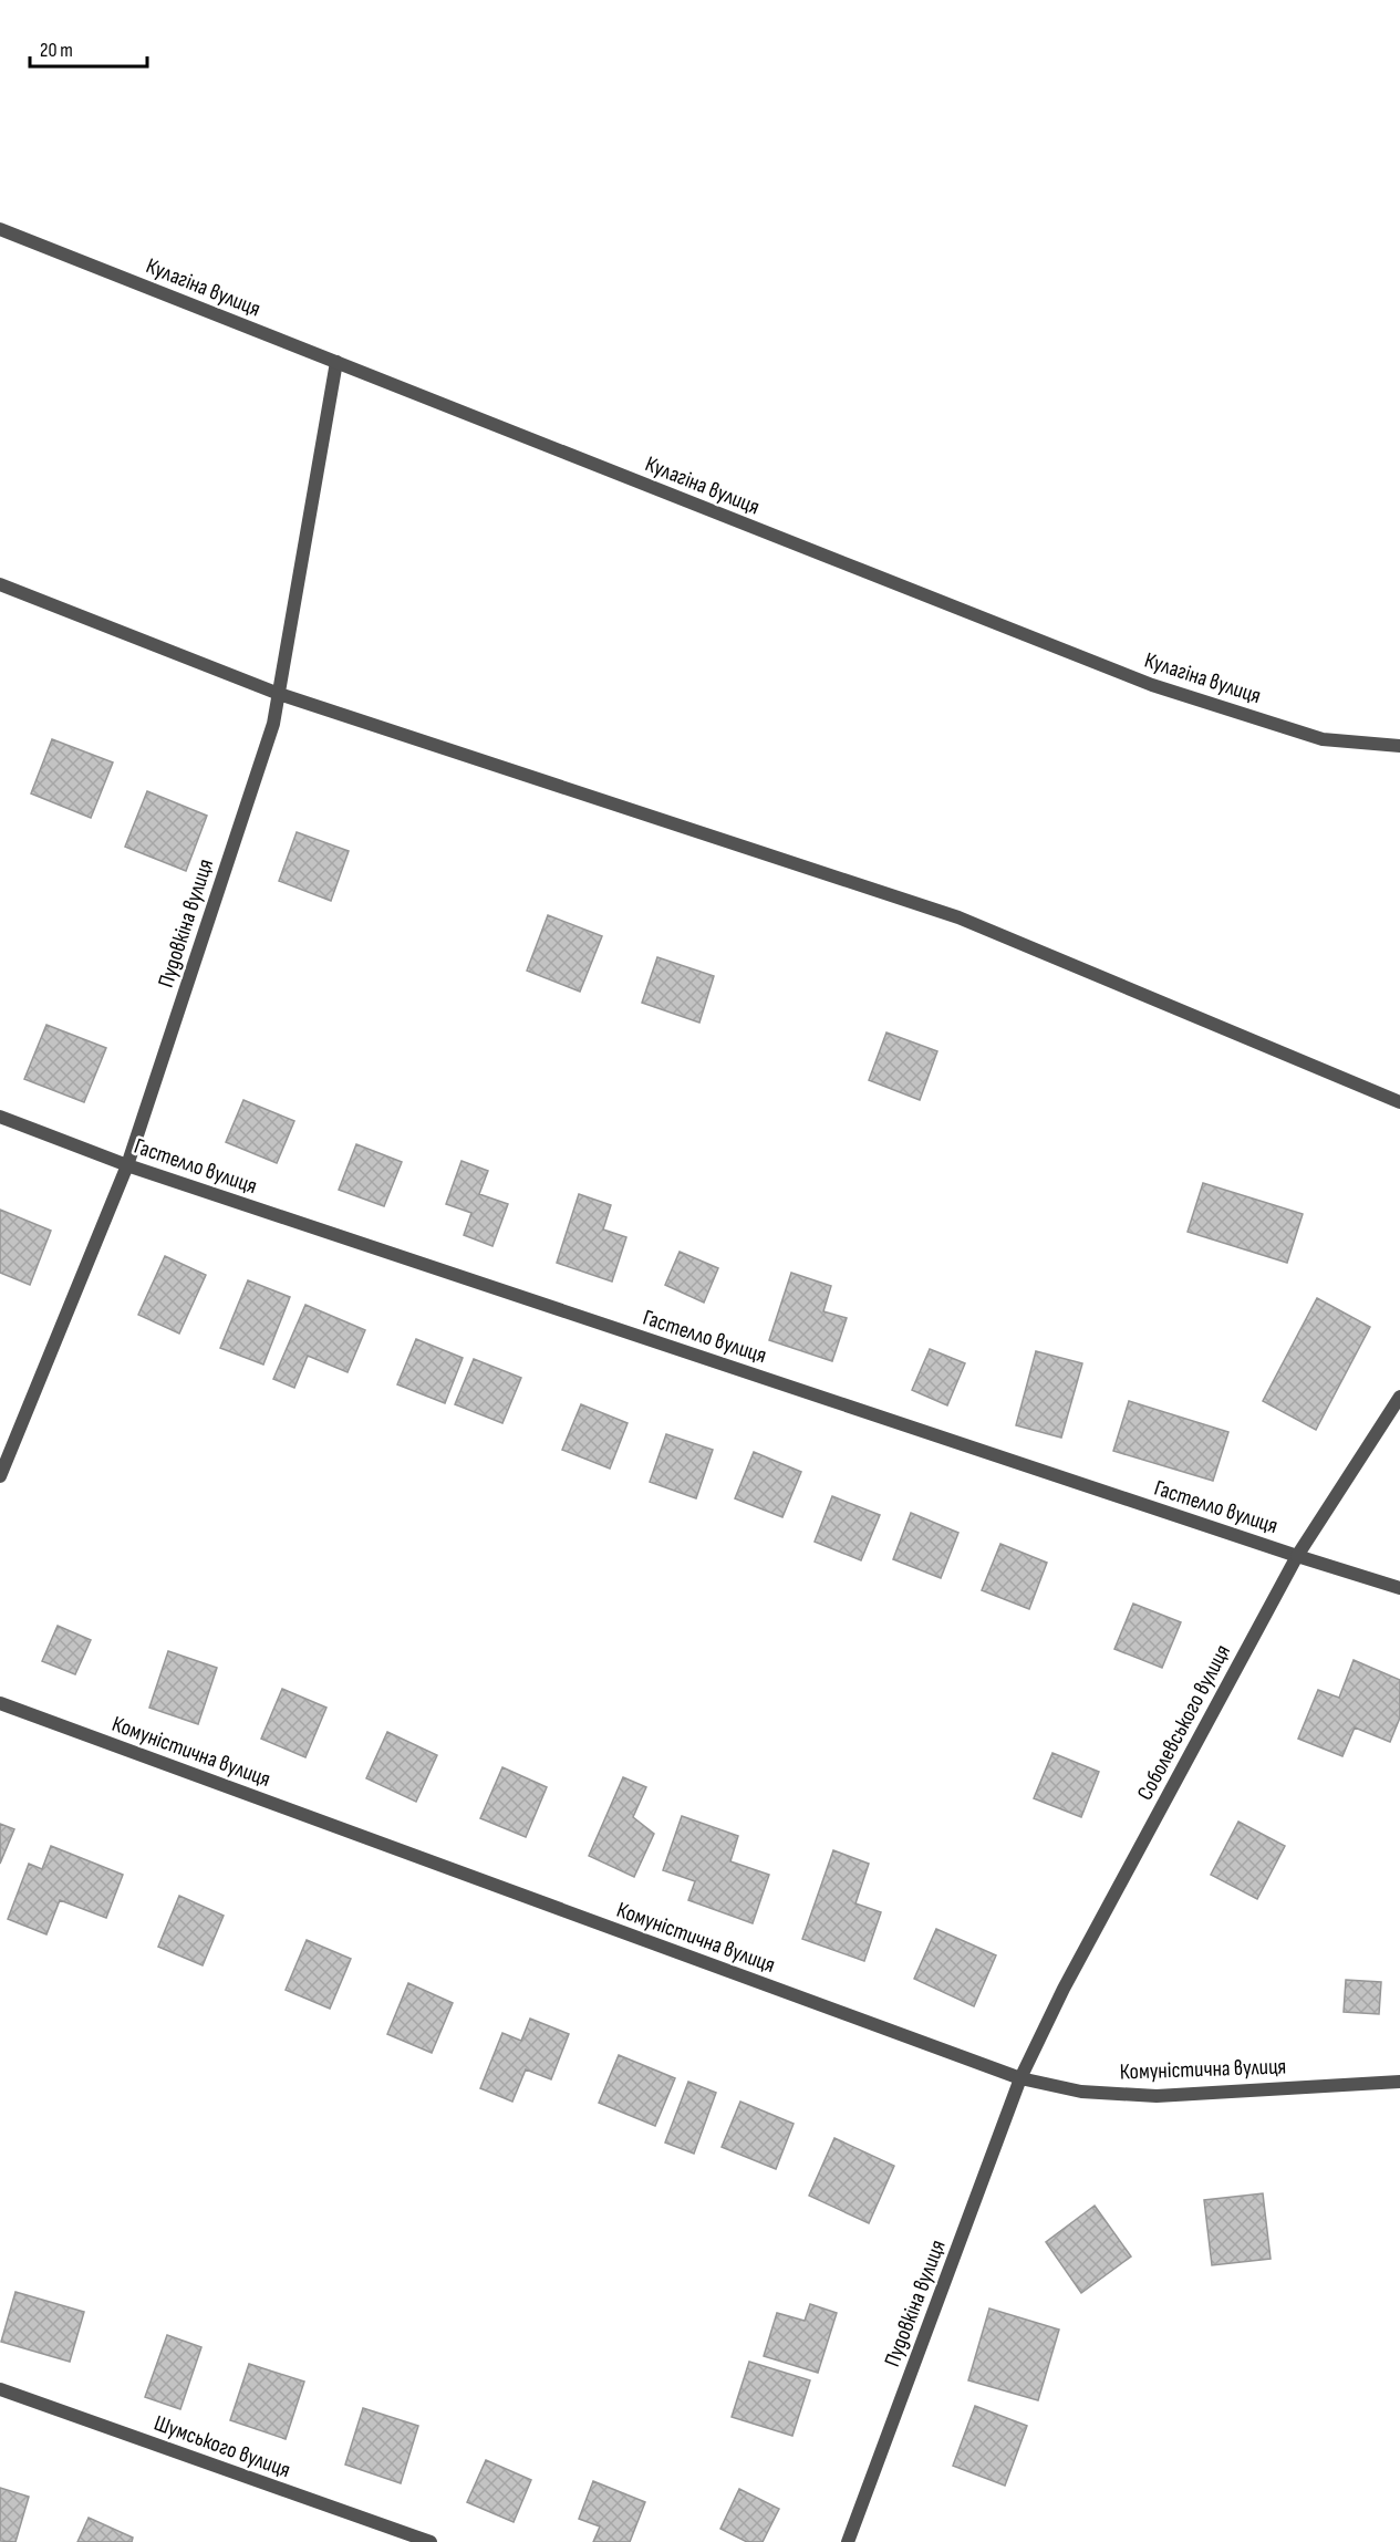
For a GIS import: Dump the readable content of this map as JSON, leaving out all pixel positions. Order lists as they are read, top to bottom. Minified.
{"streets":{"street":["Кулагіна вулиця","Пудовкіна вулиця","Гастелло вулиця","Соболевського вулиця","Комуністична вулиця","Шумського вулиця"]},"crossings":[["Кулагіна вулиця","Пудовкіна вулиця"],["Пудовкіна вулиця","Гастелло вулиця"],["Пудовкіна вулиця","Соболевського вулиця"],["Пудовкіна вулиця","Комуністична вулиця"],["Гастелло вулиця","Соболевського вулиця"],["Соболевського вулиця","Комуністична вулиця"]],"scale_bar":"20 m"}
